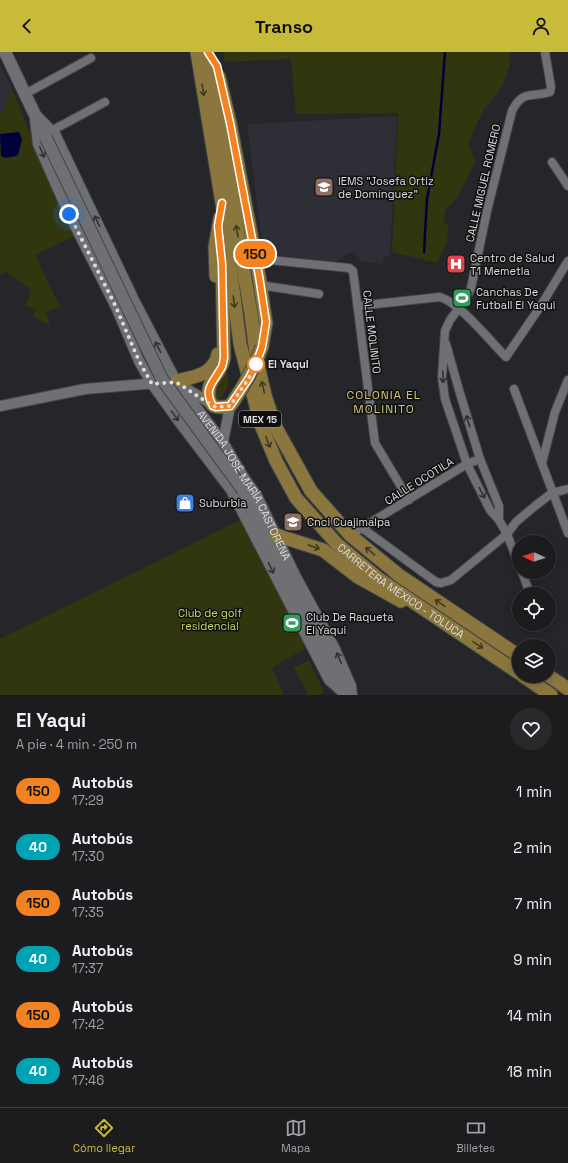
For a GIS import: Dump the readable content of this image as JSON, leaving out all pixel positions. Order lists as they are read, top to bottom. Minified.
{"streets":{"main road":["MEX 15","AVENIDA JOSÉ MARÍA CASTORENA","CARRETERA MÉXICO - TOLUCA"],"street":["CALLE MIGUEL ROMERO","CALLE MOLINITO","CALLE OCOTILA"]},"crossings":[["CALLE MOLINITO","CALLE OCOTILA"],["CALLE OCOTILA","CARRETERA MÉXICO - TOLUCA"]],"districts":["COLONIA EL MOLINITO"],"parks":["Club de golf residencial"],"places":{"school or university":["IEMS \"Josefa Ortiz de Domínguez\"","Cnci Cuajimalpa"],"hospital":["Centro de Salud T1 Memetla"],"sports":["Canchas De Futball El Yaqui","Club De Raqueta El Yaqui"],"other":["El Yaqui"],"shop":["Suburbia"]},"lines":["bus line 150"],"north":"left","page":{"header":"Transo","on_map":"150","heading":["El Yaqui","A pie · 4 min · 250 m"],"list":[{"mark":"150","name":"Autobús","note":"17:29","value":"1 min"},{"mark":"40","name":"Autobús","note":"17:30","value":"2 min"},{"mark":"150","name":"Autobús","note":"17:35","value":"7 min"},{"mark":"40","name":"Autobús","note":"17:37","value":"9 min"},{"mark":"150","name":"Autobús","note":"17:42","value":"14 min"},{"mark":"40","name":"Autobús","note":"17:46","value":"18 min"}],"tabs":["Cómo llegar","Mapa","Billetes"]}}
